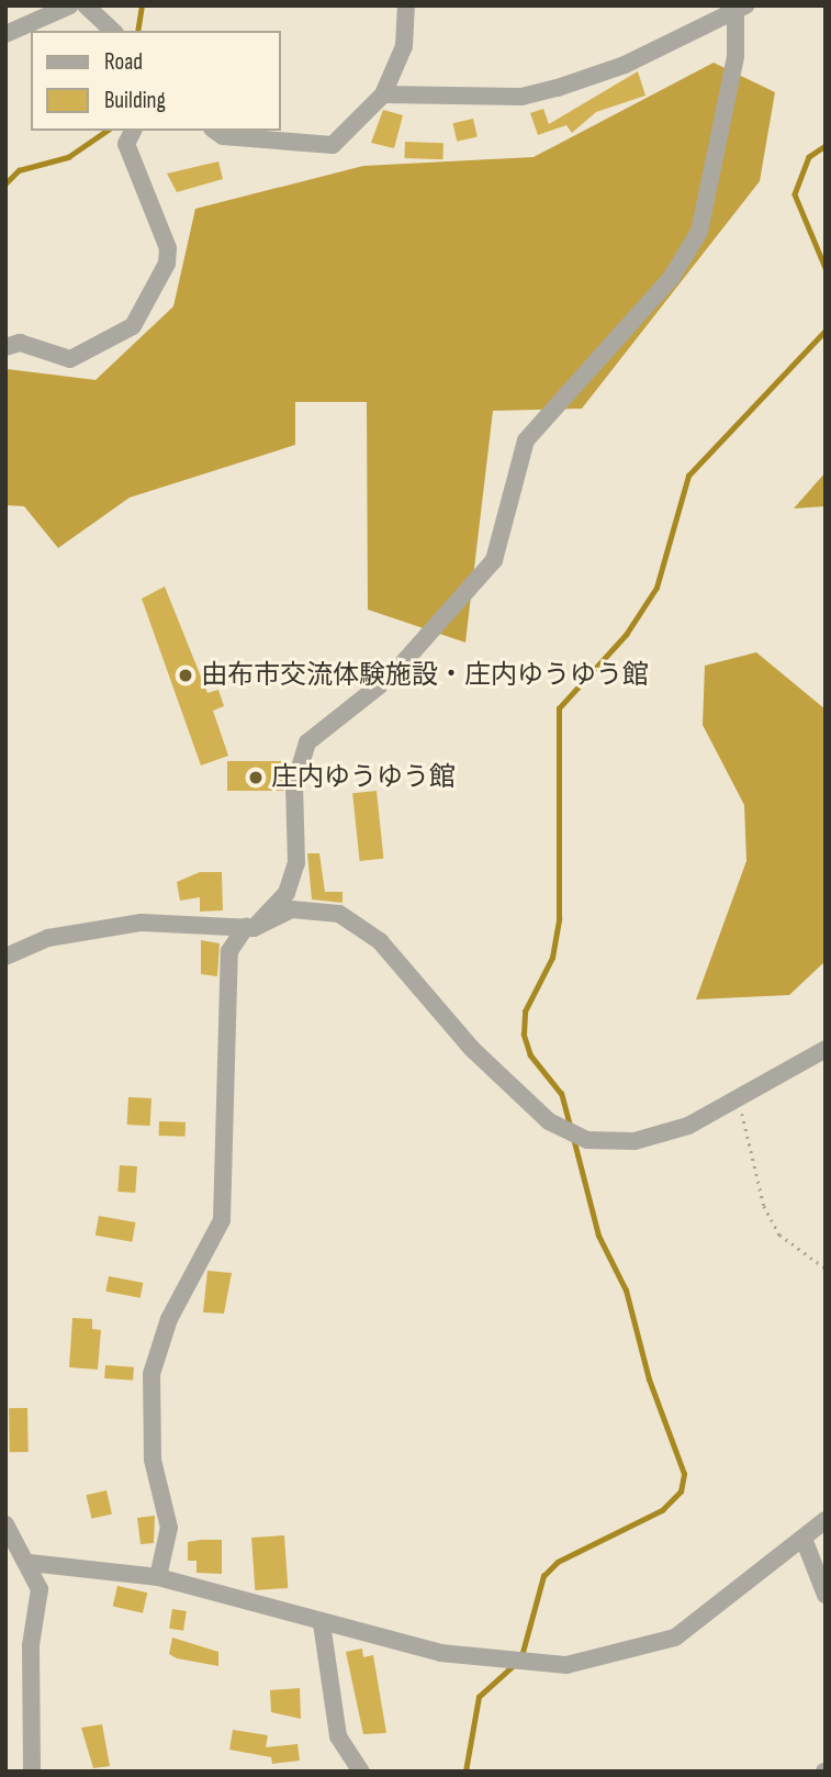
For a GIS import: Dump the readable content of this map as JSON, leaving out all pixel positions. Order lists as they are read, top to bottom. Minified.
{"places":["由布市交流体験施設・庄内ゆうゆう館","庄内ゆうゆう館"],"legend":["Road","Building"]}
